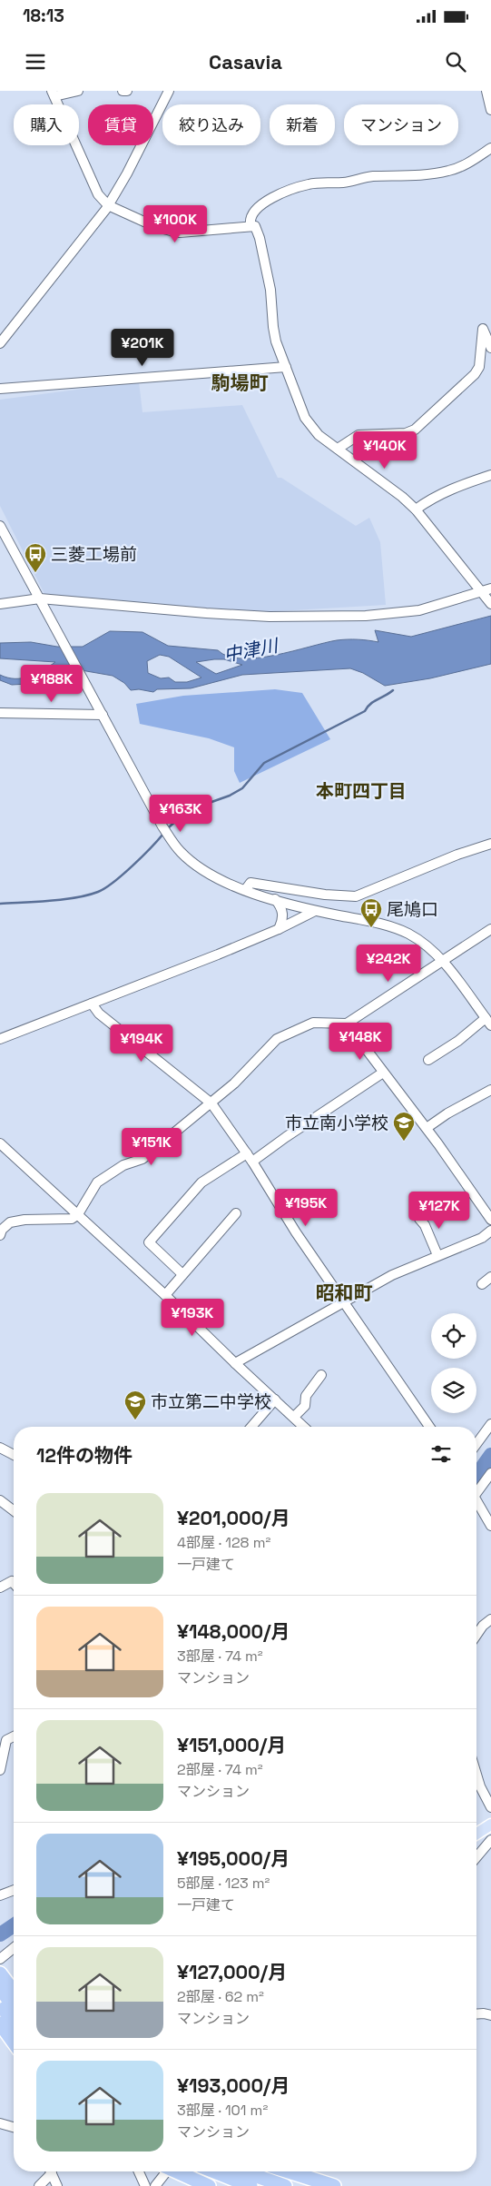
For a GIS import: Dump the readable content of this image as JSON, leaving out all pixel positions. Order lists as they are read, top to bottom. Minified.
{"districts":["駒場町","本町四丁目","昭和町"],"water":["中津川"],"places":{"bus stop":["三菱工場前","尾鳩口"],"school or university":["市立南小学校","市立第二中学校"]},"page":{"status":"18:13","header":"Casavia","chip":["購入","賃貸","絞り込み","新着","マンション"],"price":["¥100K","¥201K","¥140K","¥188K","¥163K","¥242K","¥148K","¥194K","¥151K","¥195K","¥127K","¥193K"],"heading":"12件の物件","list":[{"name":"¥201,000/月","note":"4部屋 · 128 m² · 一戸建て"},{"name":"¥148,000/月","note":"3部屋 · 74 m² · マンション"},{"name":"¥151,000/月","note":"2部屋 · 74 m² · マンション"},{"name":"¥195,000/月","note":"5部屋 · 123 m² · 一戸建て"},{"name":"¥127,000/月","note":"2部屋 · 62 m² · マンション"},{"name":"¥193,000/月","note":"3部屋 · 101 m² · マンション"}]}}
